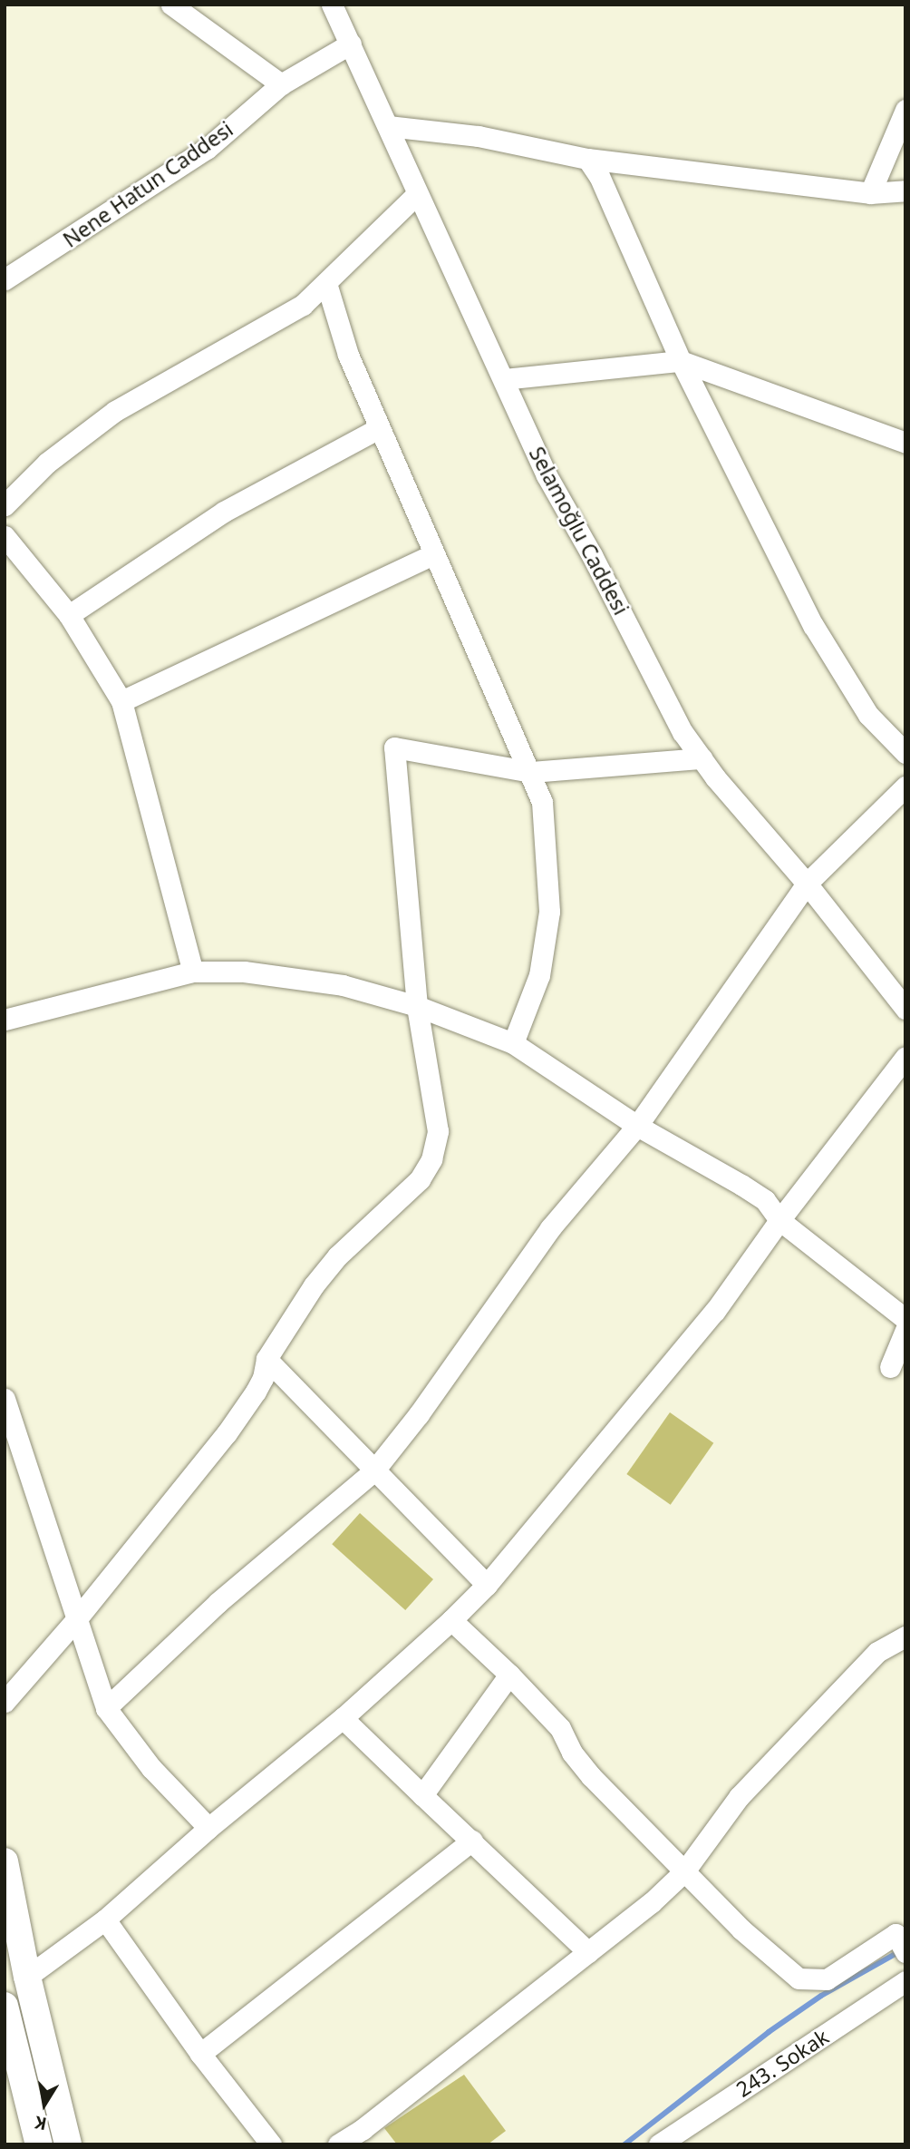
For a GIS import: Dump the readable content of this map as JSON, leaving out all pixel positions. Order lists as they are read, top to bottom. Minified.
{"streets":{"street":["Nene Hatun Caddesi","Selamoğlu Caddesi","243. Sokak"]},"crossings":[["Nene Hatun Caddesi","Selamoğlu Caddesi"]],"north":"bottom"}
